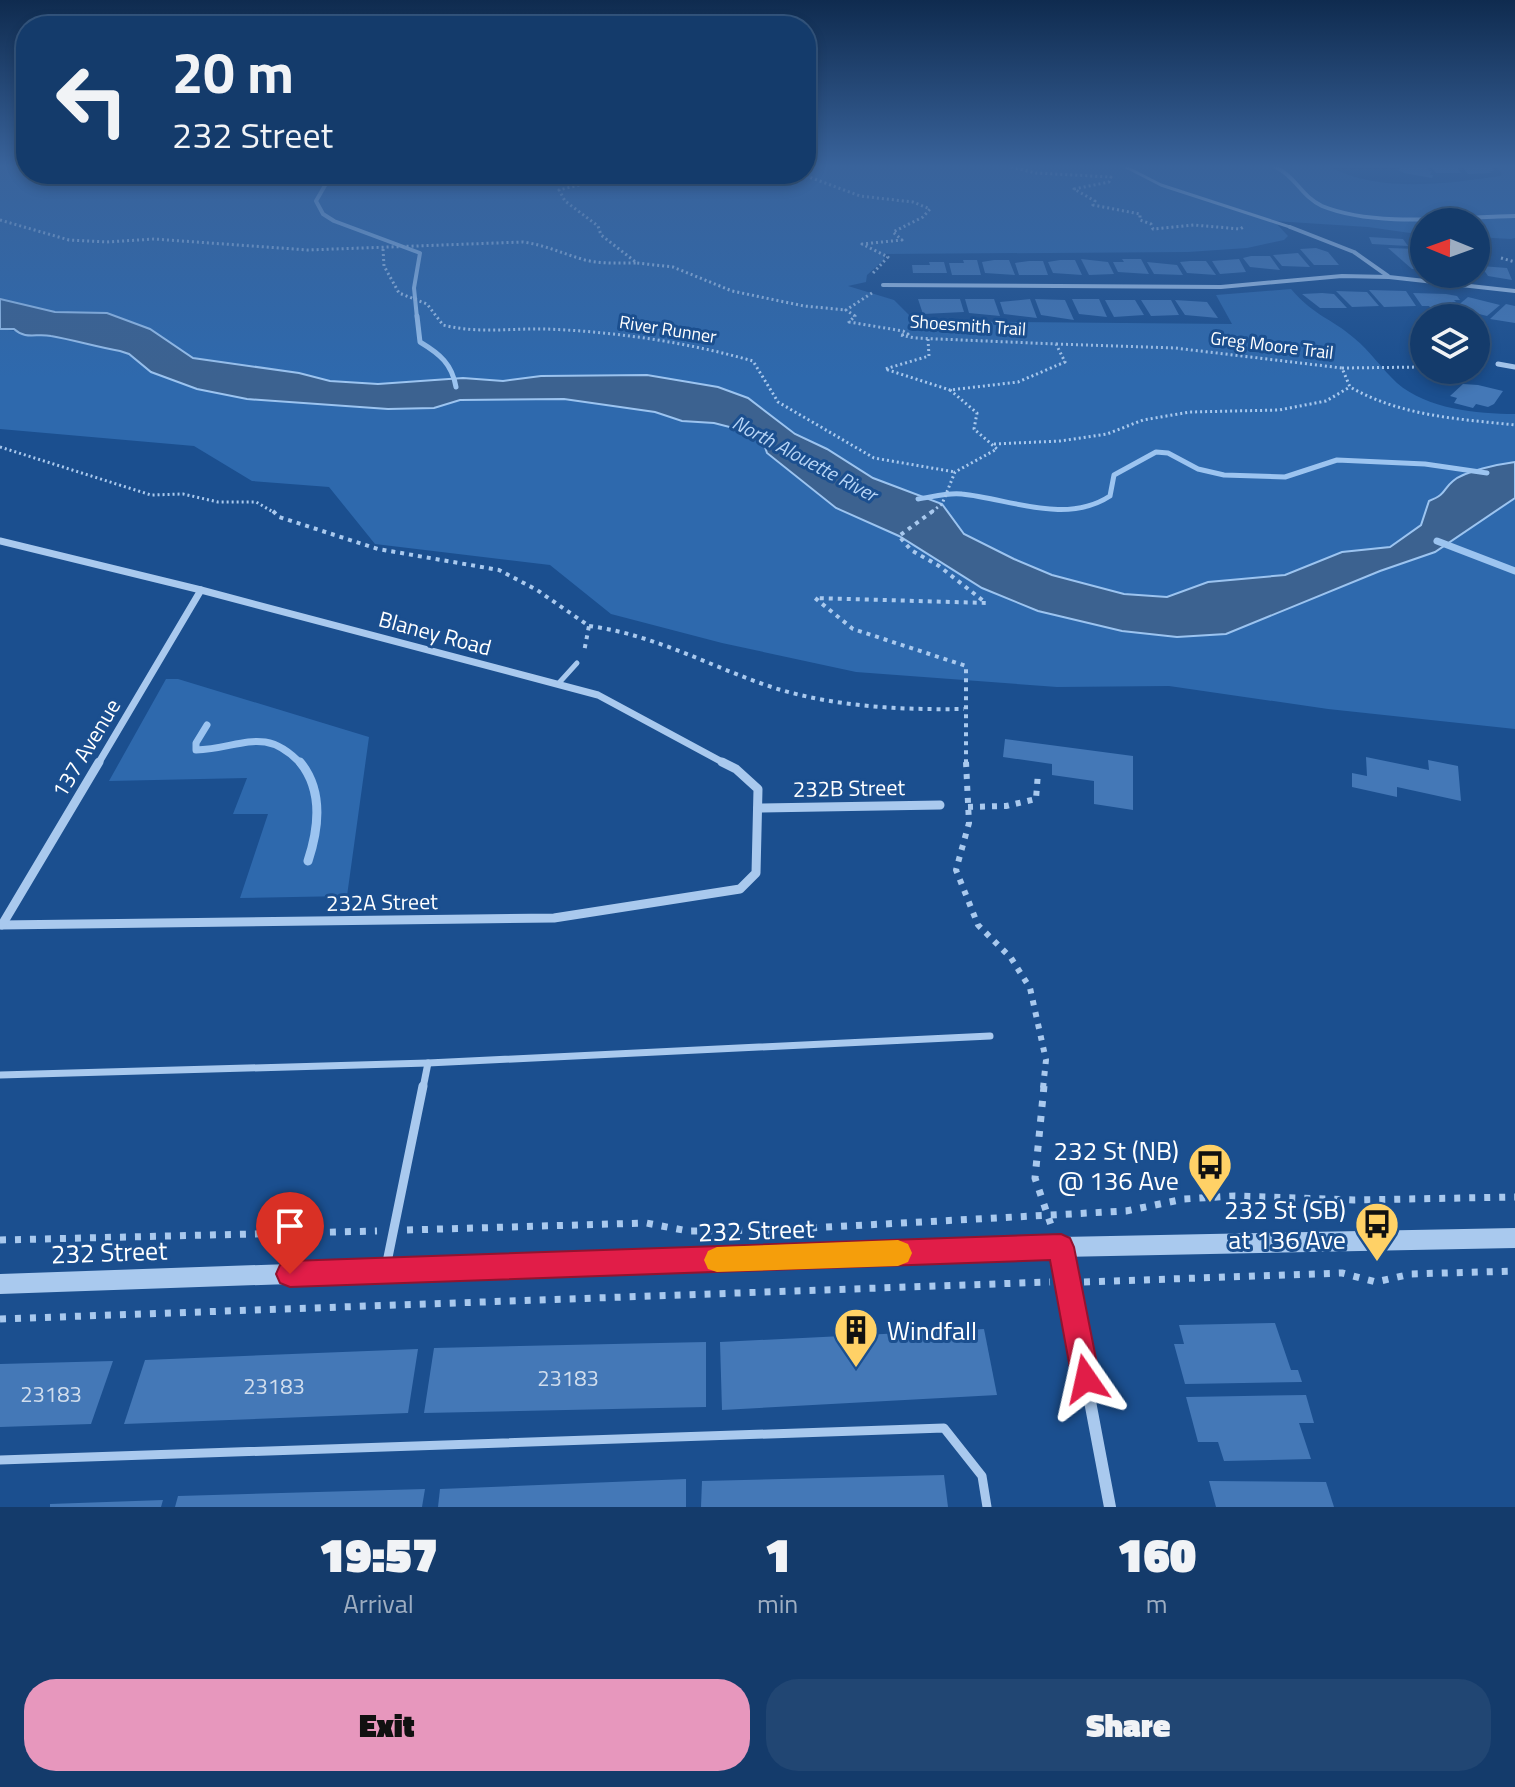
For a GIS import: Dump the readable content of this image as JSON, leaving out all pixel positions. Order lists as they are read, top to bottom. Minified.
{"streets":{"street":["Blaney Road","137 Avenue","232B Street","232A Street","232 Street"],"path":["Shoesmith Trail","River Runner","Greg Moore Trail"]},"crossings":[["Shoesmith Trail","Greg Moore Trail"],["Blaney Road","137 Avenue"],["Blaney Road","232B Street"],["Blaney Road","232A Street"],["137 Avenue","232A Street"]],"water":["North Alouette River"],"places":{"bus stop":["232 St (NB) @ 136 Ave","232 St (SB) at 136 Ave"],"building":["Windfall"]},"house_numbers":["23183","23183","23183"],"north":"left","page":{"turn":["20 m","232 Street"],"eta":["19:57","Arrival","1","min","160","m"],"buttons":["Exit","Share"]}}
